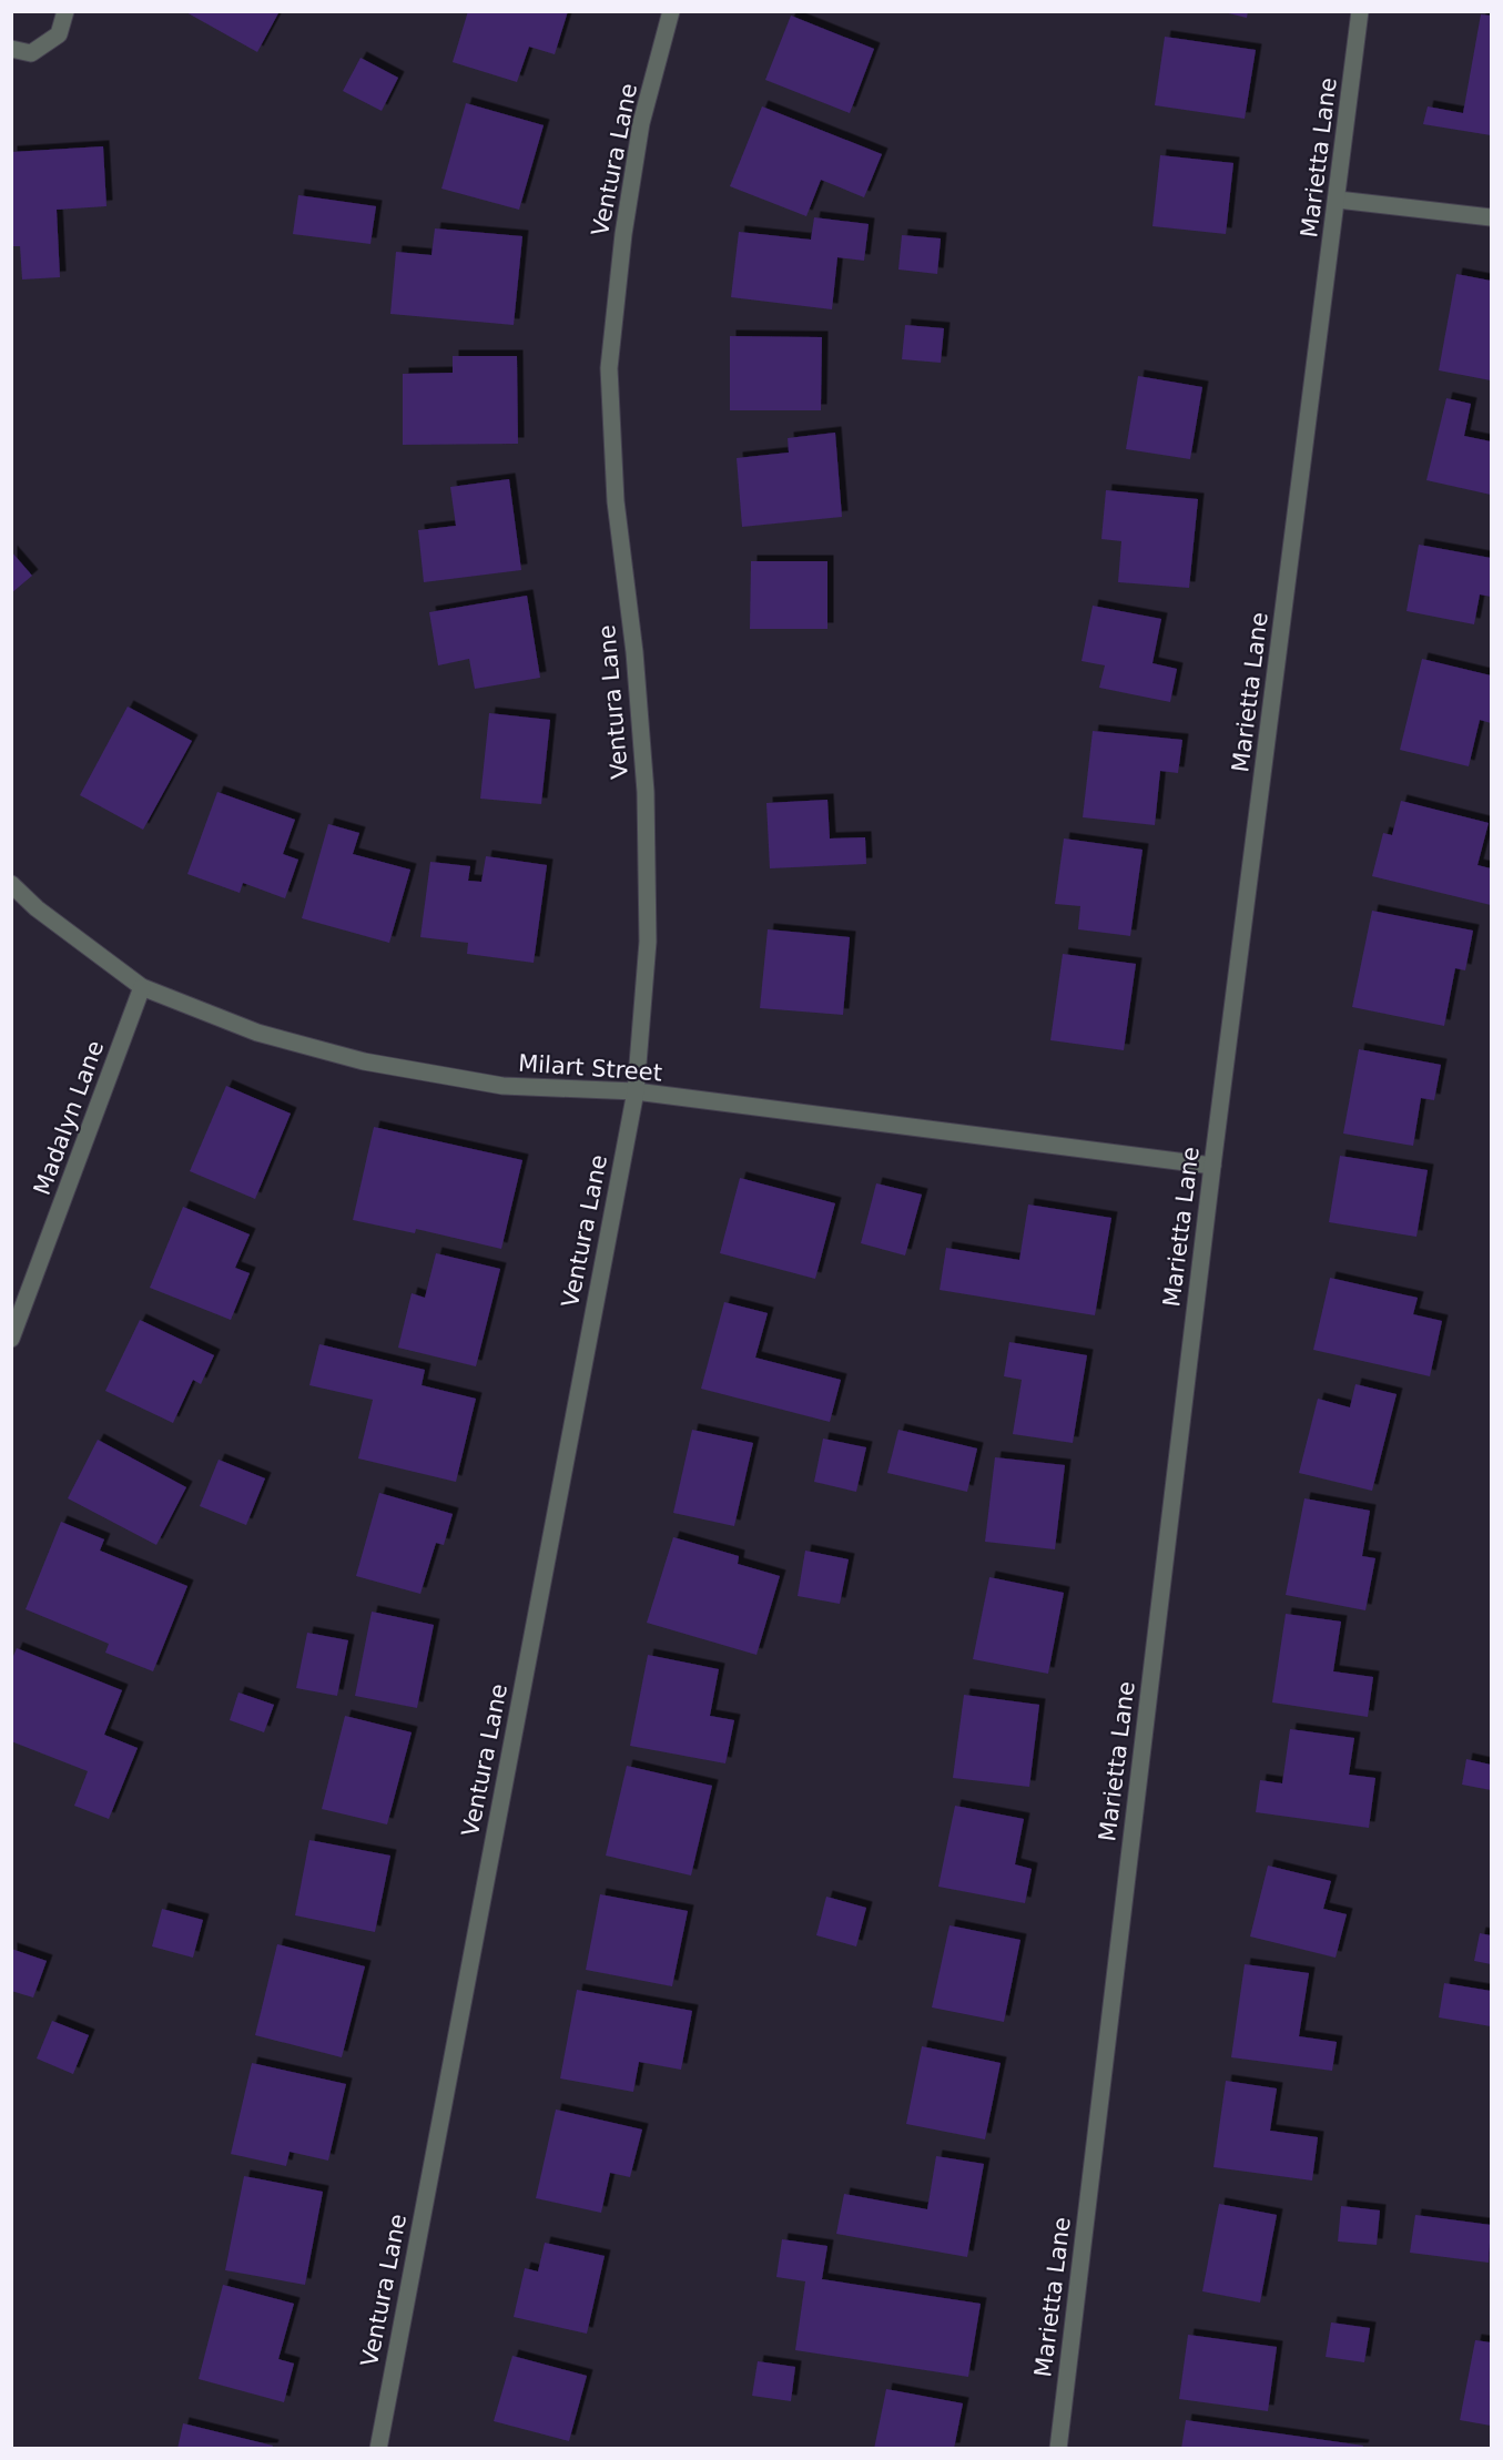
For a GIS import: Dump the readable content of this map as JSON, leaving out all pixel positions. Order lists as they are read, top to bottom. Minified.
{"streets":{"street":["Marietta Lane","Ventura Lane","Milart Street","Madalyn Lane"]},"crossings":[["Marietta Lane","Milart Street"],["Ventura Lane","Milart Street"],["Milart Street","Madalyn Lane"]]}
